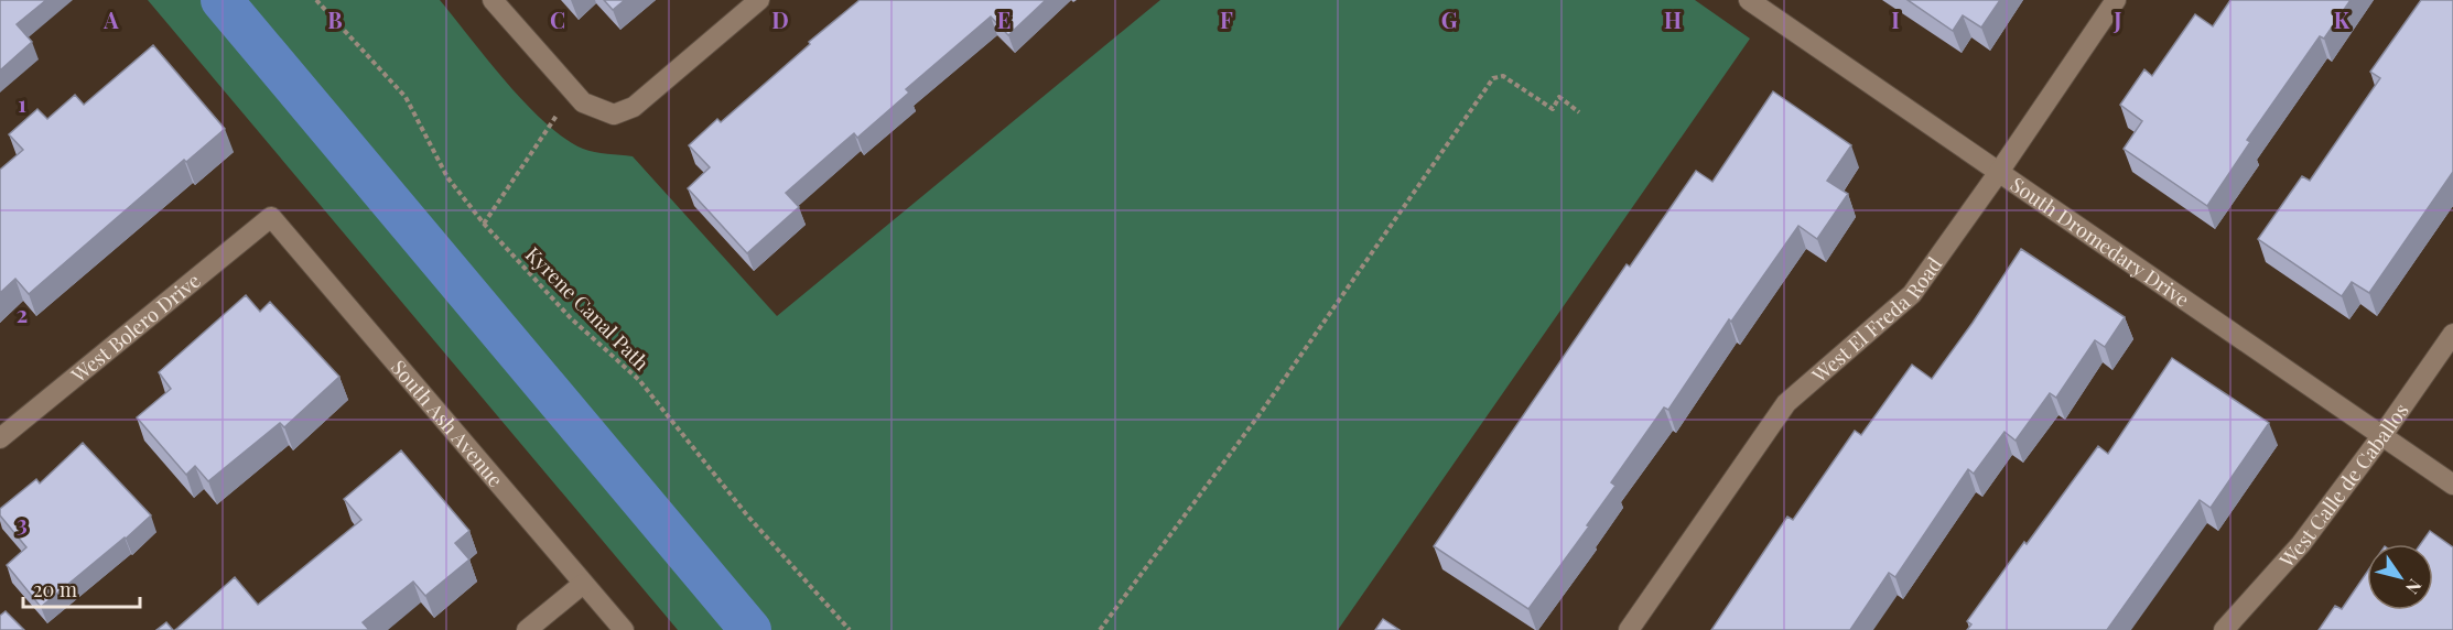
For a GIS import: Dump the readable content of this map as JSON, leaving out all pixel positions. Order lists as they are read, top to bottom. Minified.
{"streets":{"street":["South Dromedary Drive","West El Freda Road","West Bolero Drive","South Ash Avenue","West Calle de Caballos"],"path":["Kyrene Canal Path"]},"crossings":[["South Dromedary Drive","West El Freda Road"],["South Dromedary Drive","West Calle de Caballos"],["West Bolero Drive","South Ash Avenue"]],"scale_bar":"20 m","north":"bottom right","grid":{"columns":["A","B","C","D","E","F","G","H","I","J","K"],"rows":["1","2","3"]}}
